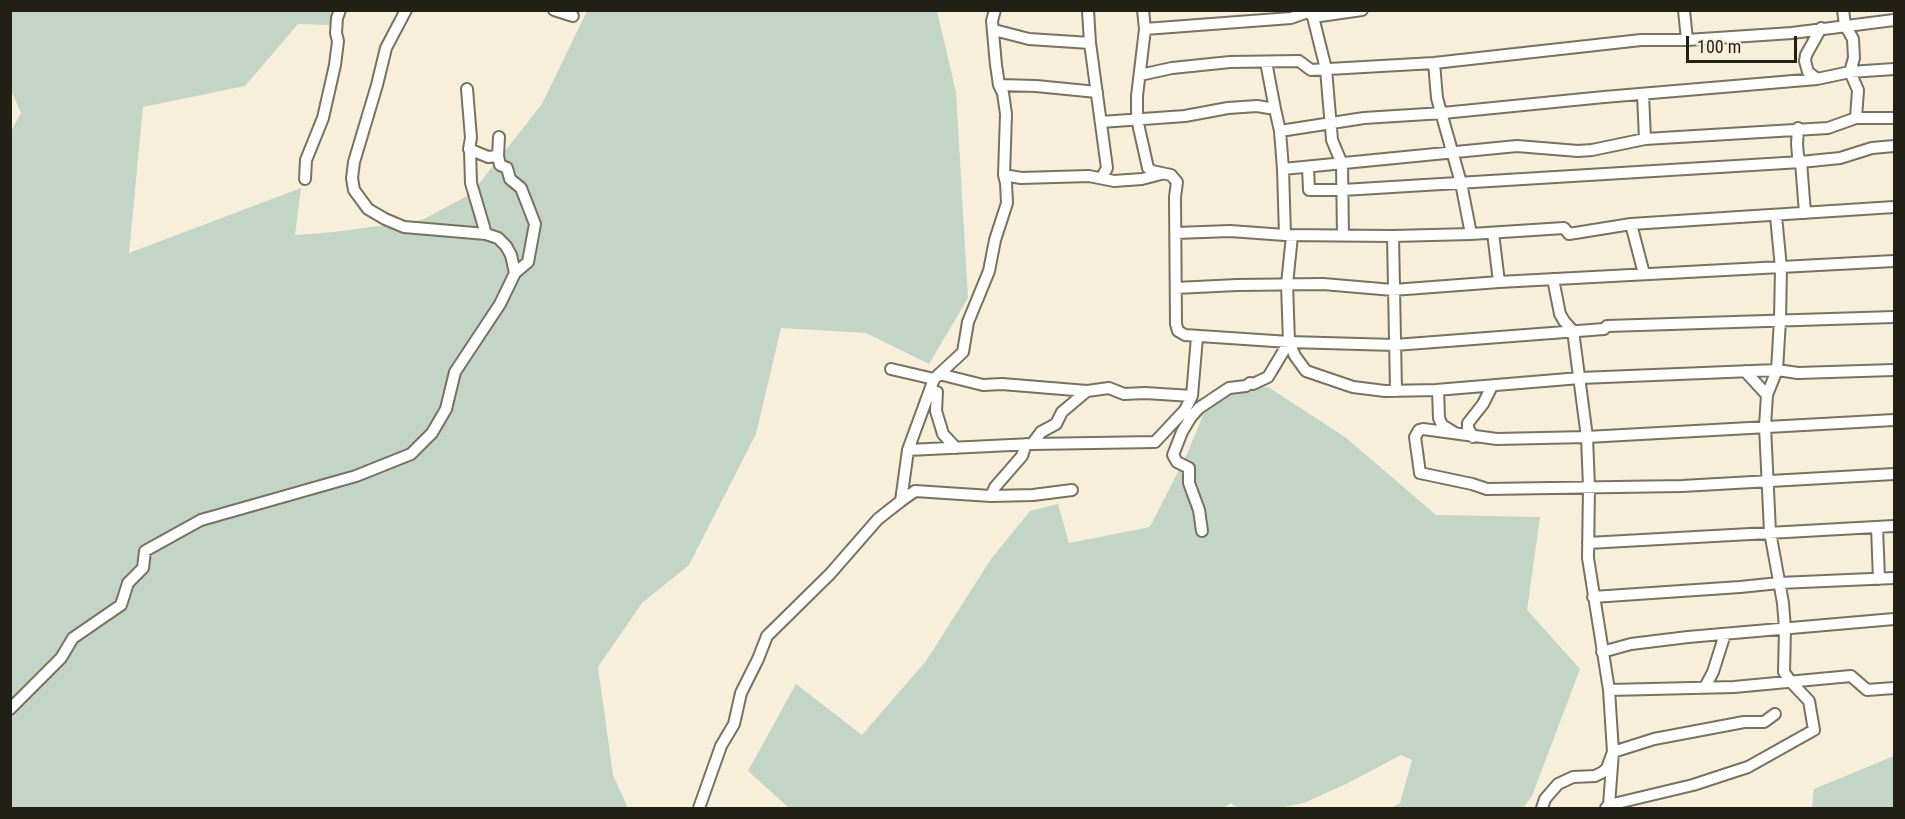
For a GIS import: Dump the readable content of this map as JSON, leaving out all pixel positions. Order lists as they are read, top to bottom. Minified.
{"scale_bar":"100 m"}
